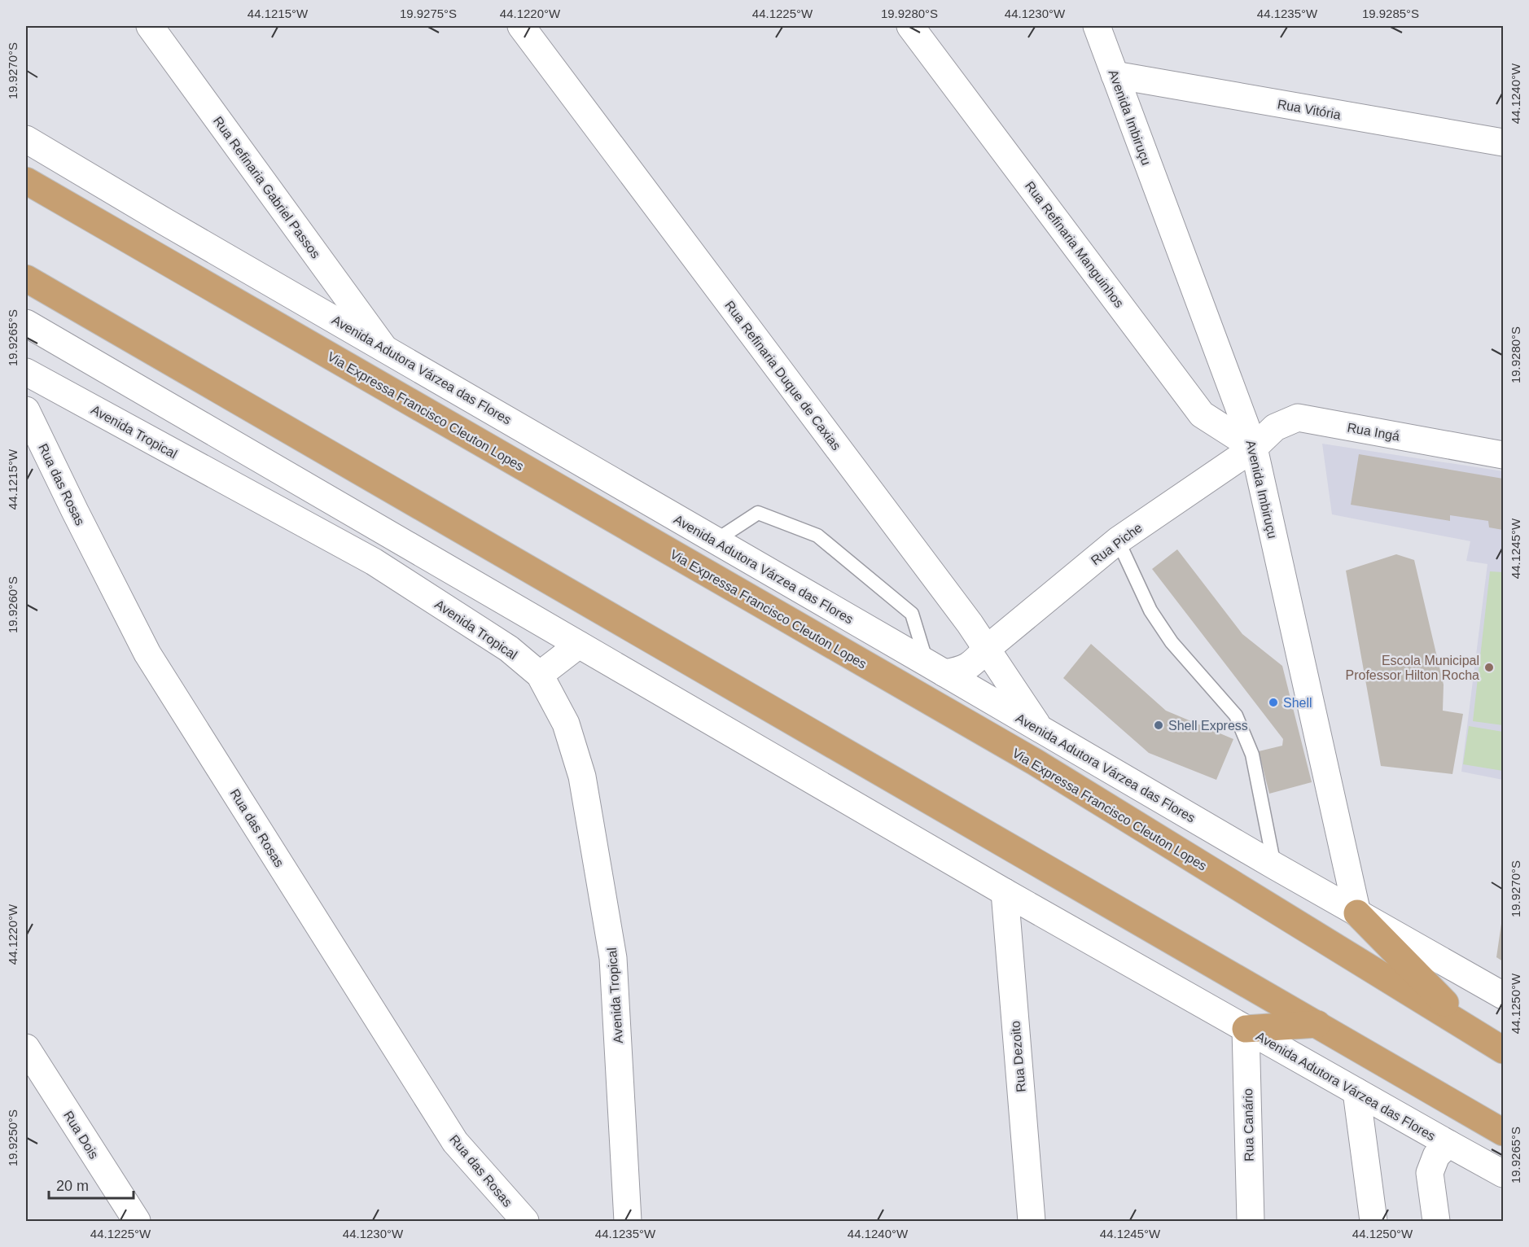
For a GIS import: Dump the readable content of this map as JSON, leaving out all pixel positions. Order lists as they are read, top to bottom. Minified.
{"streets":{"highway":["Via Expressa Francisco Cleuton Lopes"],"street":["Rua Vitória","Avenida Imbiruçu","Rua Refinaria Gabriel Passos","Rua Refinaria Manguinhos","Avenida Adutora Várzea das Flores","Rua Refinaria Duque de Caxias","Avenida Tropical","Rua Ingá","Rua das Rosas","Rua Piche","Rua Dezoito","Rua Canário","Rua Dois"]},"crossings":[["Rua Vitória","Avenida Imbiruçu"],["Avenida Imbiruçu","Rua Refinaria Manguinhos"],["Avenida Imbiruçu","Avenida Adutora Várzea das Flores"],["Avenida Imbiruçu","Rua Ingá"],["Avenida Imbiruçu","Rua Piche"],["Rua Refinaria Gabriel Passos","Avenida Adutora Várzea das Flores"],["Rua Refinaria Manguinhos","Rua Ingá"],["Rua Refinaria Manguinhos","Rua Piche"],["Avenida Adutora Várzea das Flores","Rua Refinaria Duque de Caxias"],["Avenida Adutora Várzea das Flores","Rua Piche"],["Avenida Adutora Várzea das Flores","Rua Dezoito"],["Avenida Adutora Várzea das Flores","Rua Canário"],["Rua Refinaria Duque de Caxias","Rua Piche"],["Rua Ingá","Rua Piche"]],"places":["Escola Municipal Professor Hilton Rocha","Shell","Shell Express"],"scale_bar":"20 m","coordinates":["44.1215°W","19.9275°S","44.1220°W","44.1225°W","19.9280°S","44.1230°W","44.1235°W","19.9285°S","19.9270°S","44.1240°W","19.9265°S","44.1245°W","19.9260°S","44.1250°W","19.9250°S"]}
